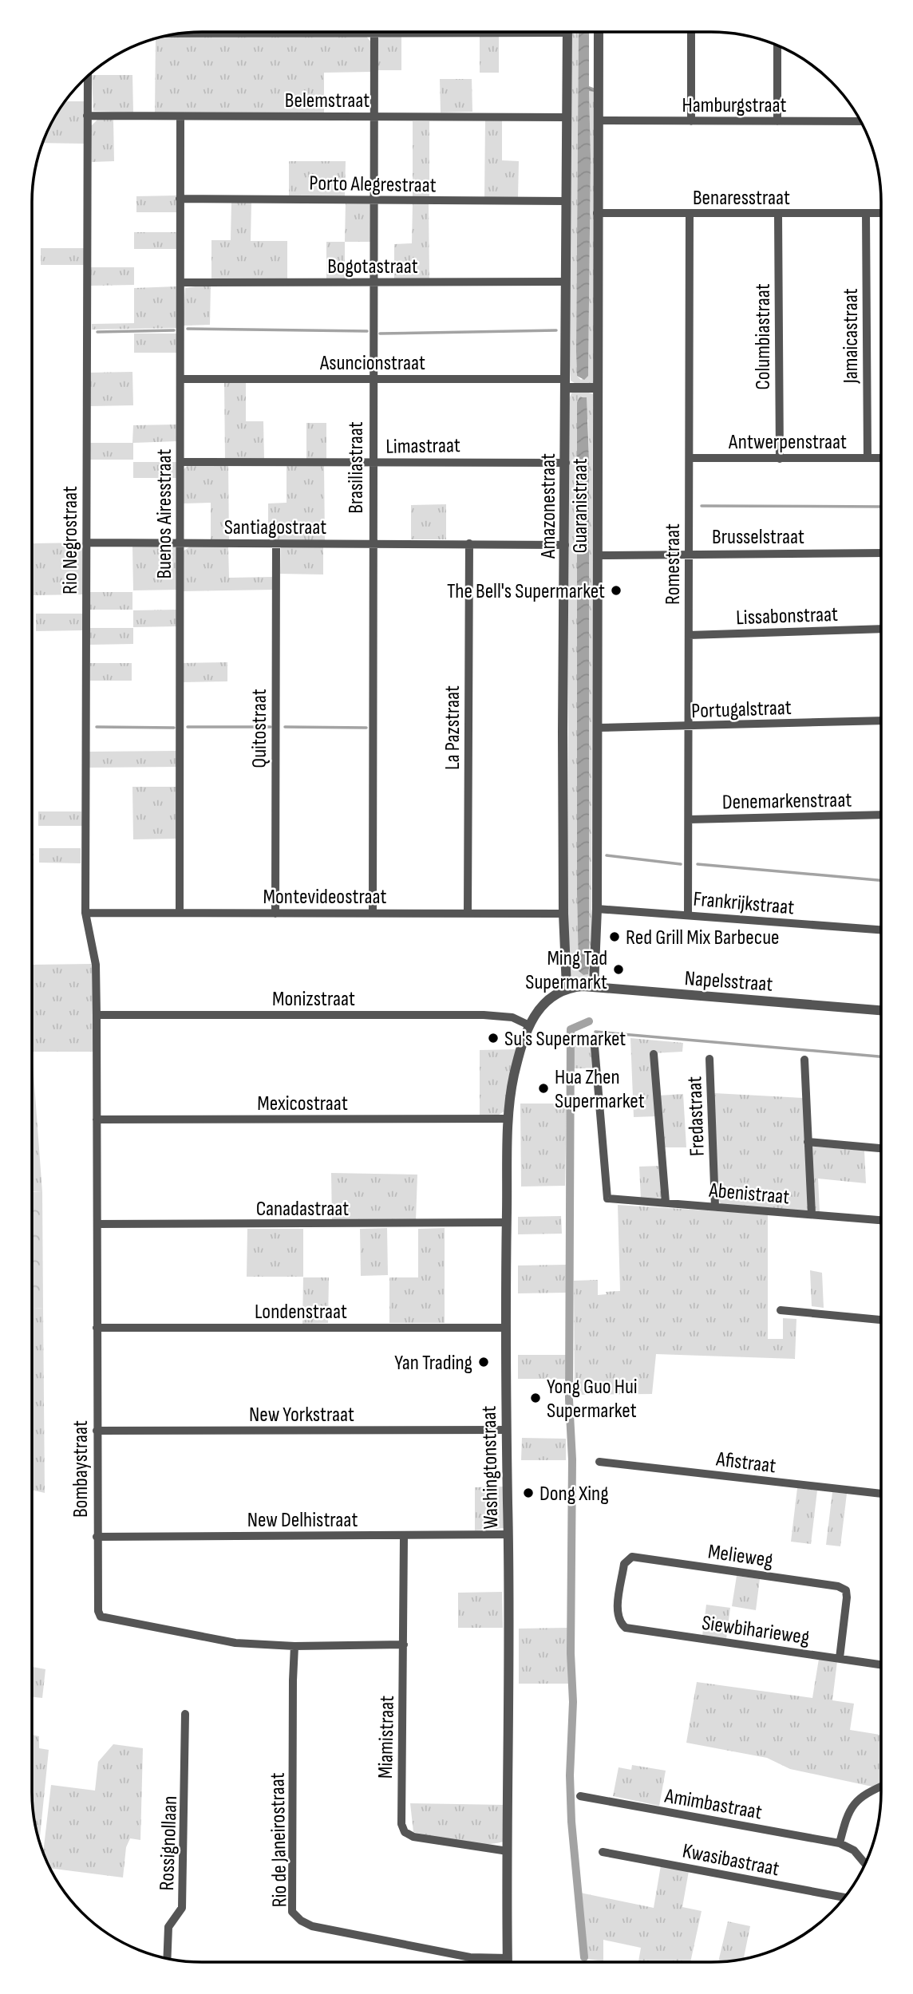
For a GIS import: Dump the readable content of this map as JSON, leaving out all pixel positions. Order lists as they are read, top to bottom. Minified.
{"streets":{"street":["Belemstraat","Hamburgstraat","Porto Alegrestraat","Benaresstraat","Bogotastraat","Jamaicastraat","Columbiastraat","Asuncionstraat","Antwerpenstraat","Limastraat","Brasiliastraat","Amazonestraat","Guaranistraat","Buenos Airesstraat","Santiagostraat","Brusselstraat","Rio Negrostraat","Romestraat","Lissabonstraat","Portugalstraat","La Pazstraat","Quitostraat","Denemarkenstraat","Montevideostraat","Frankrijkstraat","Napelsstraat","Monizstraat","Mexicostraat","Fredastraat","Abenistraat","Canadastraat","Londenstraat","New Yorkstraat","Afistraat","Washingtonstraat","Bombaystraat","New Delhistraat","Melieweg","Siewbiharieweg","Miamistraat","Amimbastraat","Rio de Janeirostraat","Rossignollaan","Kwasibastraat"]},"crossings":[["Belemstraat","Brasiliastraat"],["Belemstraat","Amazonestraat"],["Belemstraat","Buenos Airesstraat"],["Belemstraat","Rio Negrostraat"],["Hamburgstraat","Guaranistraat"],["Porto Alegrestraat","Brasiliastraat"],["Porto Alegrestraat","Amazonestraat"],["Porto Alegrestraat","Buenos Airesstraat"],["Benaresstraat","Jamaicastraat"],["Benaresstraat","Columbiastraat"],["Benaresstraat","Guaranistraat"],["Benaresstraat","Romestraat"],["Bogotastraat","Brasiliastraat"],["Bogotastraat","Amazonestraat"],["Bogotastraat","Buenos Airesstraat"],["Jamaicastraat","Antwerpenstraat"],["Columbiastraat","Antwerpenstraat"],["Asuncionstraat","Brasiliastraat"],["Asuncionstraat","Amazonestraat"],["Asuncionstraat","Buenos Airesstraat"],["Antwerpenstraat","Romestraat"],["Limastraat","Brasiliastraat"],["Limastraat","Amazonestraat"],["Limastraat","Buenos Airesstraat"],["Brasiliastraat","Santiagostraat"],["Brasiliastraat","Montevideostraat"],["Amazonestraat","Santiagostraat"],["Amazonestraat","Montevideostraat"],["Amazonestraat","Napelsstraat"],["Amazonestraat","Washingtonstraat"],["Guaranistraat","Brusselstraat"],["Guaranistraat","Portugalstraat"],["Guaranistraat","Frankrijkstraat"],["Guaranistraat","Napelsstraat"],["Buenos Airesstraat","Santiagostraat"],["Buenos Airesstraat","Montevideostraat"],["Santiagostraat","Rio Negrostraat"],["Santiagostraat","La Pazstraat"],["Santiagostraat","Quitostraat"],["Brusselstraat","Romestraat"],["Rio Negrostraat","Montevideostraat"],["Rio Negrostraat","Monizstraat"],["Rio Negrostraat","Bombaystraat"],["Romestraat","Lissabonstraat"],["Romestraat","Portugalstraat"],["Romestraat","Denemarkenstraat"],["Romestraat","Frankrijkstraat"],["La Pazstraat","Montevideostraat"],["Quitostraat","Montevideostraat"],["Napelsstraat","Washingtonstraat"],["Monizstraat","Washingtonstraat"],["Monizstraat","Bombaystraat"],["Mexicostraat","Washingtonstraat"],["Mexicostraat","Bombaystraat"],["Fredastraat","Abenistraat"],["Canadastraat","Washingtonstraat"],["Canadastraat","Bombaystraat"],["Londenstraat","Washingtonstraat"],["Londenstraat","Bombaystraat"],["New Yorkstraat","Washingtonstraat"],["New Yorkstraat","Bombaystraat"],["Washingtonstraat","New Delhistraat"],["Washingtonstraat","Miamistraat"],["Bombaystraat","New Delhistraat"],["Bombaystraat","Miamistraat"],["Bombaystraat","Rio de Janeirostraat"],["New Delhistraat","Miamistraat"],["Melieweg","Siewbiharieweg"]],"places":["The Bell's Supermarket","Red Grill Mix Barbecue","Ming Tad Supermarkt","Su's Supermarket","Hua Zhen Supermarket","Yan Trading","Yong Guo Hui Supermarket","Dong Xing"]}
